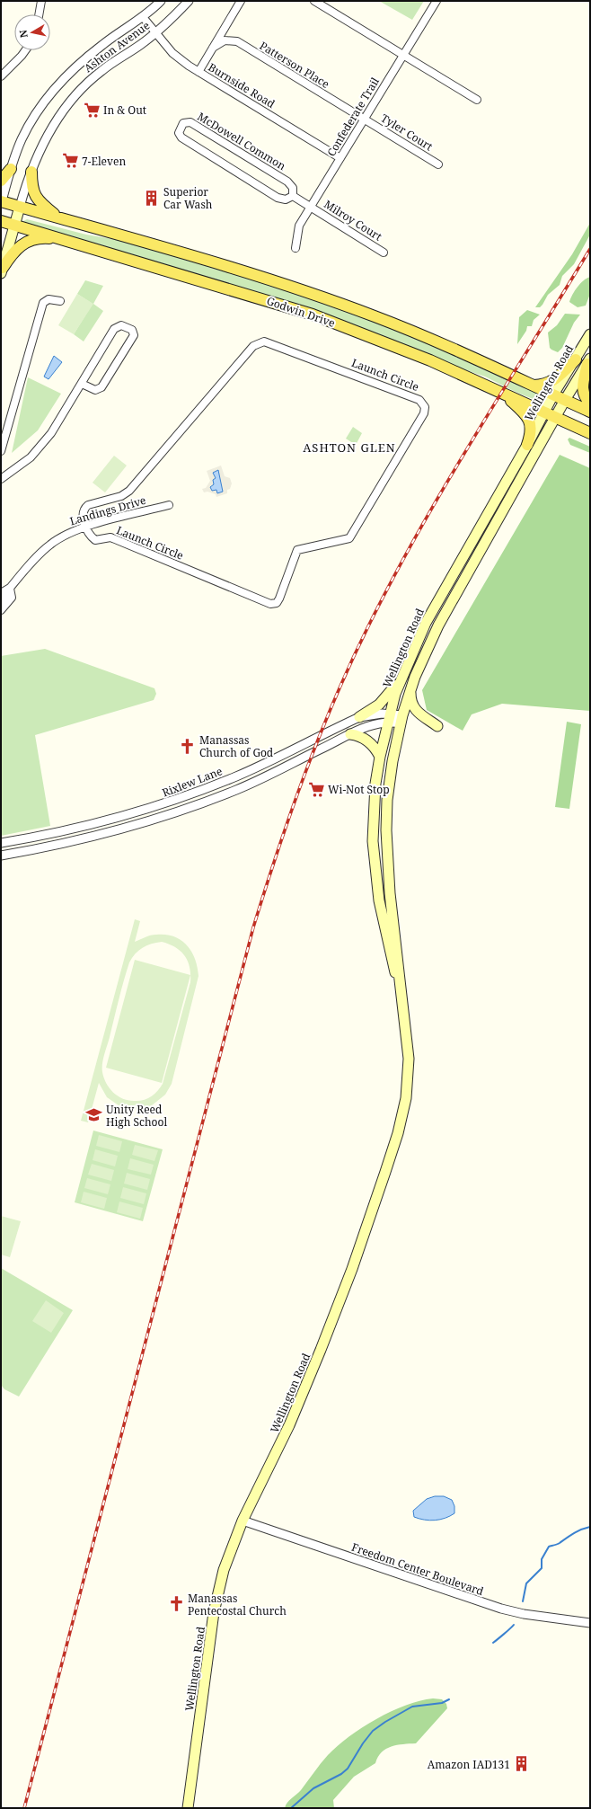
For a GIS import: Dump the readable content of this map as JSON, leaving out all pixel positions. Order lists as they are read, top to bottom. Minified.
{"streets":{"main road":["Ashton Avenue","Godwin Drive","Wellington Road"],"street":["Patterson Place","Burnside Road","Confederate Trail","Tyler Court","McDowell Common","Milroy Court","Launch Circle","Landings Drive","Rixlew Lane","Freedom Center Boulevard"]},"crossings":[["Ashton Avenue","Burnside Road"],["Ashton Avenue","Godwin Drive"],["Patterson Place","Confederate Trail"],["Patterson Place","Tyler Court"],["Burnside Road","Confederate Trail"],["Confederate Trail","Tyler Court"],["Confederate Trail","Milroy Court"],["Godwin Drive","Wellington Road"],["Launch Circle","Landings Drive"],["Wellington Road","Rixlew Lane"],["Wellington Road","Freedom Center Boulevard"]],"districts":["ASHTON GLEN"],"places":{"supermarket":["In & Out","7-Eleven","Wi-Not Stop"],"building":["Superior Car Wash","Amazon IAD131"],"church":["Manassas Church of God","Manassas Pentecostal Church"],"school or university":["Unity Reed High School"]},"north":"left"}
